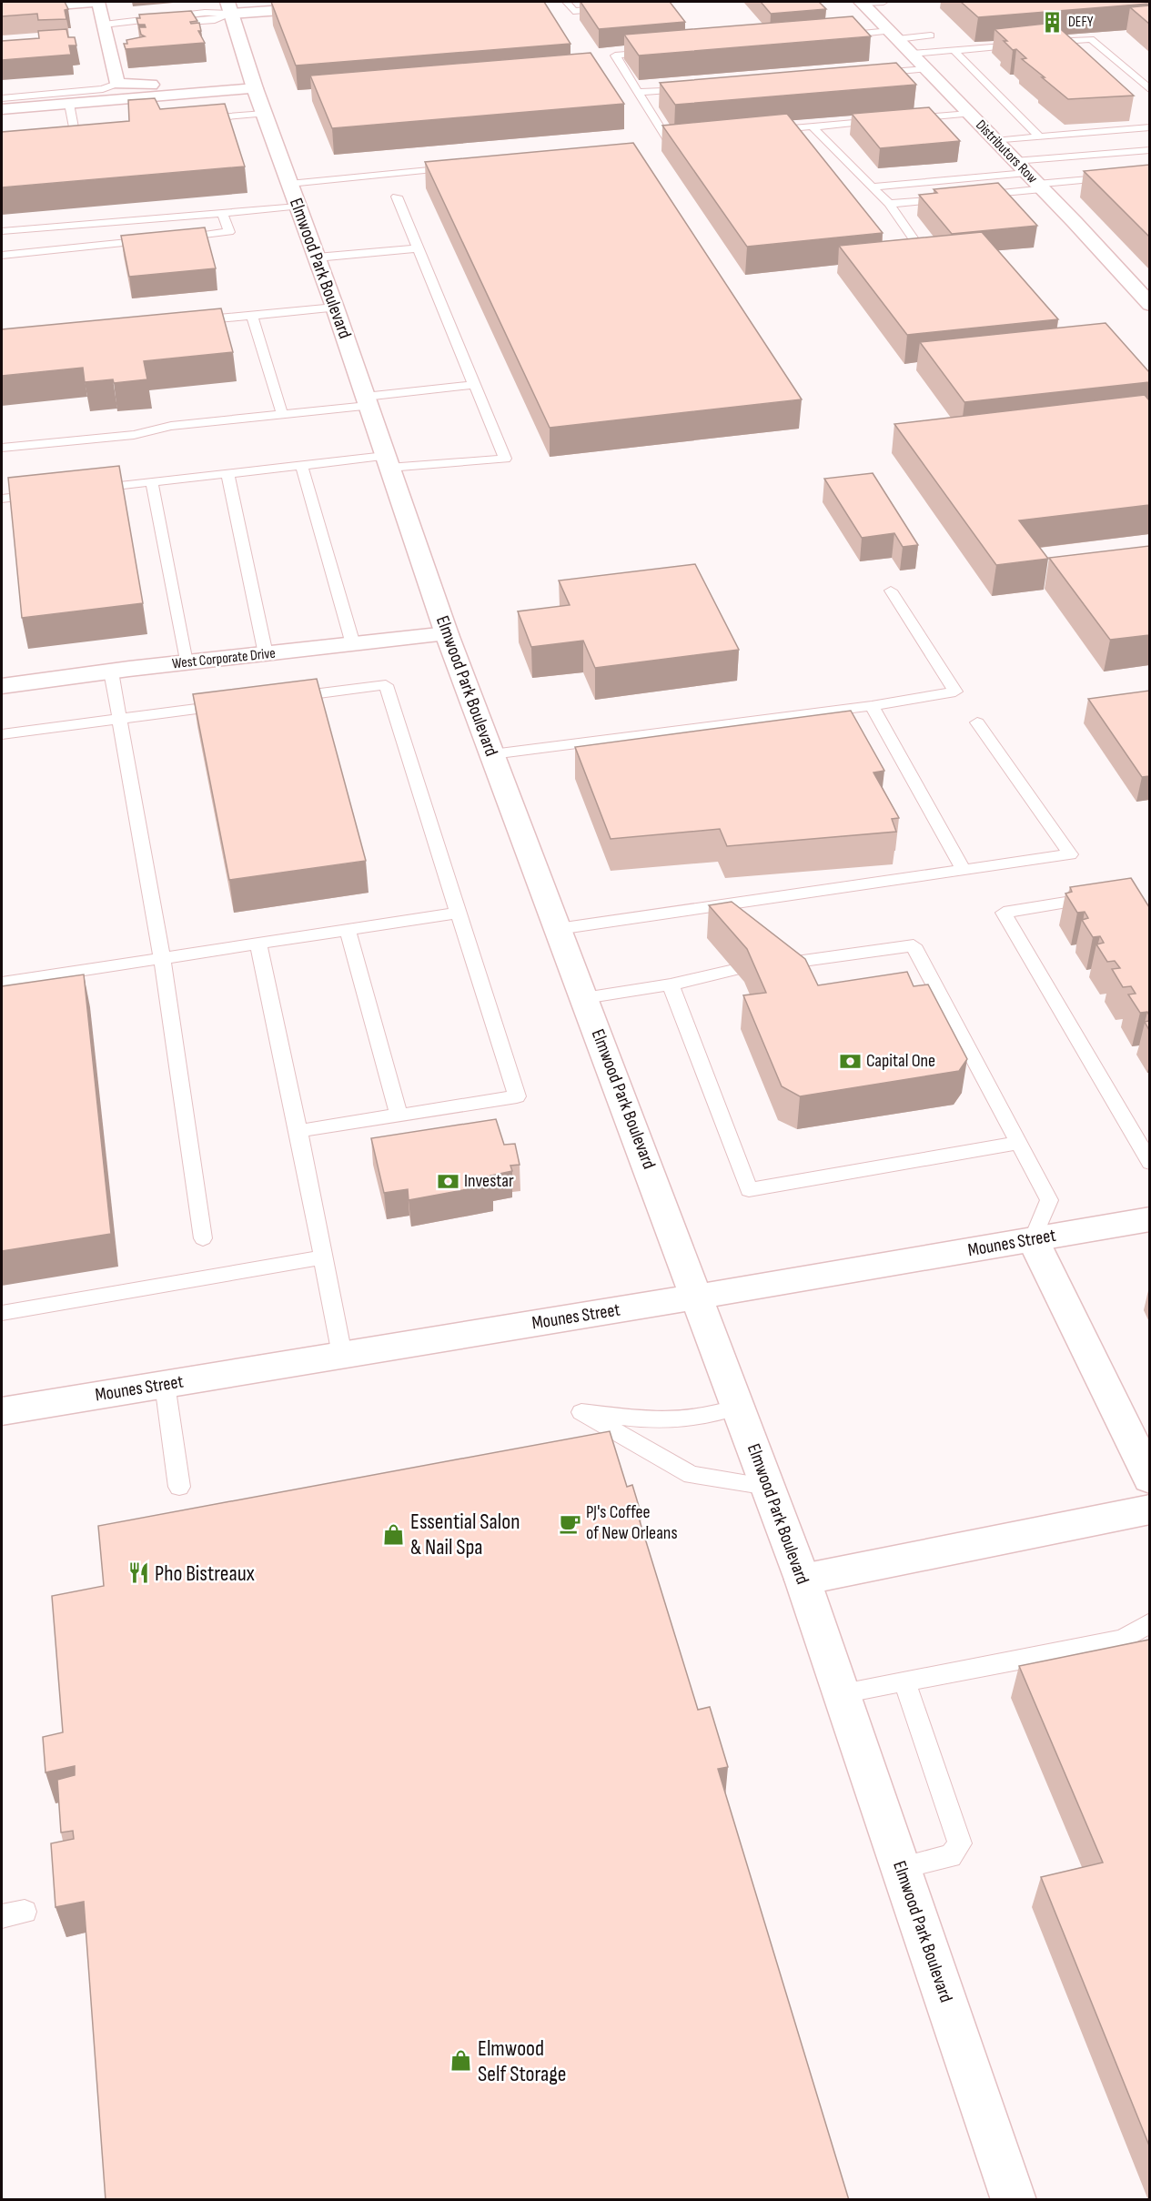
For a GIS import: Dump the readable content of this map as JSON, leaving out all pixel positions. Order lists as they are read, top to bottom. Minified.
{"streets":{"street":["Distributors Row","Elmwood Park Boulevard","West Corporate Drive","Mounes Street"]},"crossings":[["Elmwood Park Boulevard","West Corporate Drive"],["Elmwood Park Boulevard","Mounes Street"]],"places":{"building":["DEFY"],"bank":["Capital One","Investar"],"cafe":["PJ's Coffee of New Orleans"],"shop":["Essential Salon & Nail Spa","Elmwood Self Storage"],"restaurant":["Pho Bistreaux"]}}
